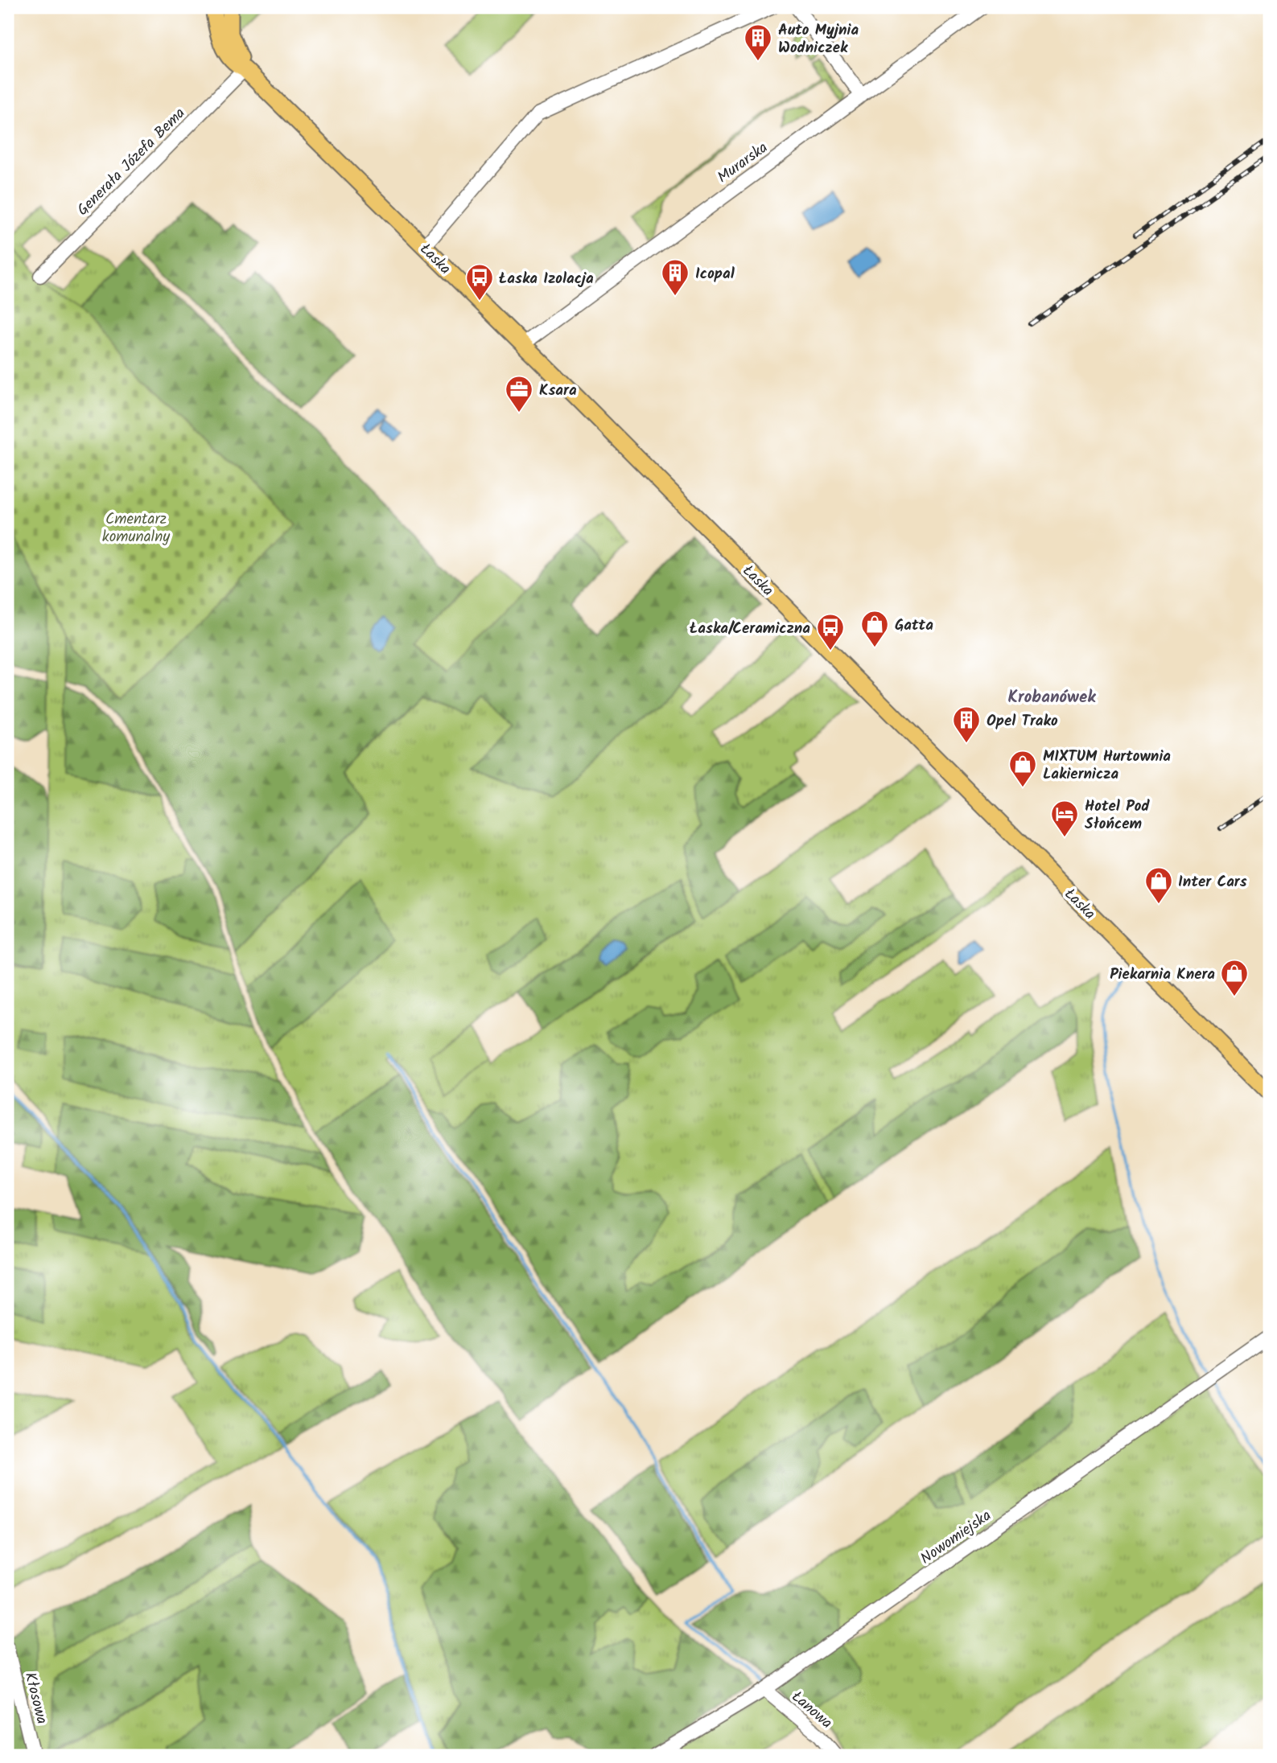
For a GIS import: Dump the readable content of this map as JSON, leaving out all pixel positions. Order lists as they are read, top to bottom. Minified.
{"streets":{"main road":["Łaska"],"street":["Generała Józefa Bema","Murarska","Nowomiejska","Kłosowa","Łanowa"]},"crossings":[["Generała Józefa Bema","Łaska"],["Murarska","Łaska"],["Nowomiejska","Łanowa"]],"districts":["Krobanówek"],"parks":["Cmentarz komunalny"],"places":{"building":["Auto Myjnia Wodniczek","Icopal","Opel Trako"],"bus stop":["Łaska Izolacja","Łaska/Ceramiczna"],"office":["Ksara"],"shop":["Gatta","MIXTUM Hurtownia Lakiernicza","Inter Cars","Piekarnia Knera"],"hotel":["Hotel Pod Słońcem"]}}
